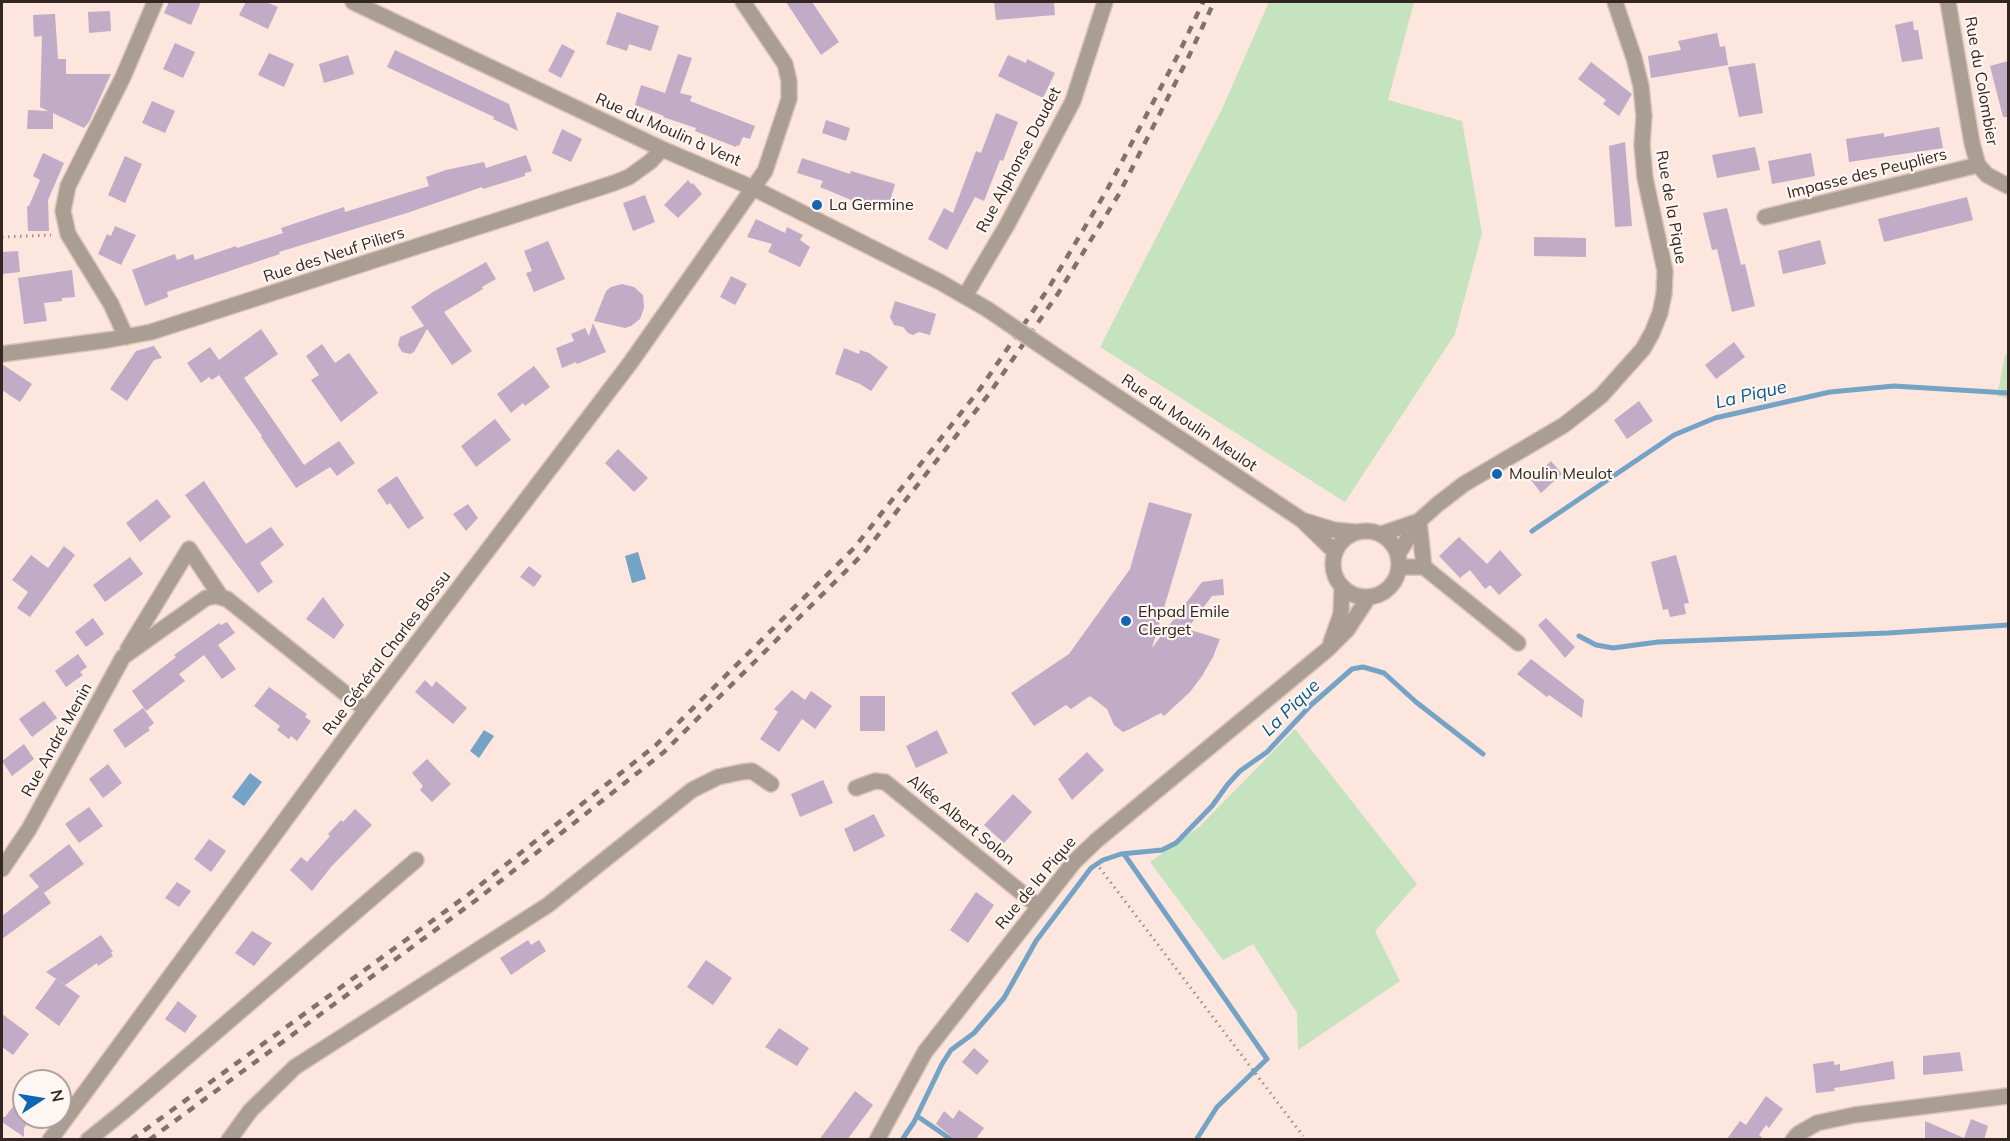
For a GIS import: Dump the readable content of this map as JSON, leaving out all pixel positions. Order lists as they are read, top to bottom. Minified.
{"streets":{"street":["Rue du Colombier","Rue du Moulin à Vent","Rue Alphonse Daudet","Impasse des Peupliers","Rue de la Pique","Rue des Neuf Piliers","Rue du Moulin Meulot","Rue Général Charles Bossu","Rue André Menin","Allée Albert Solon"]},"crossings":[["Rue du Colombier","Impasse des Peupliers"],["Rue du Moulin à Vent","Rue Alphonse Daudet"],["Rue du Moulin à Vent","Rue des Neuf Piliers"],["Rue du Moulin à Vent","Rue du Moulin Meulot"],["Rue du Moulin à Vent","Rue Général Charles Bossu"],["Rue de la Pique","Rue du Moulin Meulot"],["Rue de la Pique","Allée Albert Solon"],["Rue Général Charles Bossu","Rue André Menin"]],"water":["La Pique"],"places":["La Germine","Moulin Meulot","Ehpad Emile Clerget"],"north":"right"}
